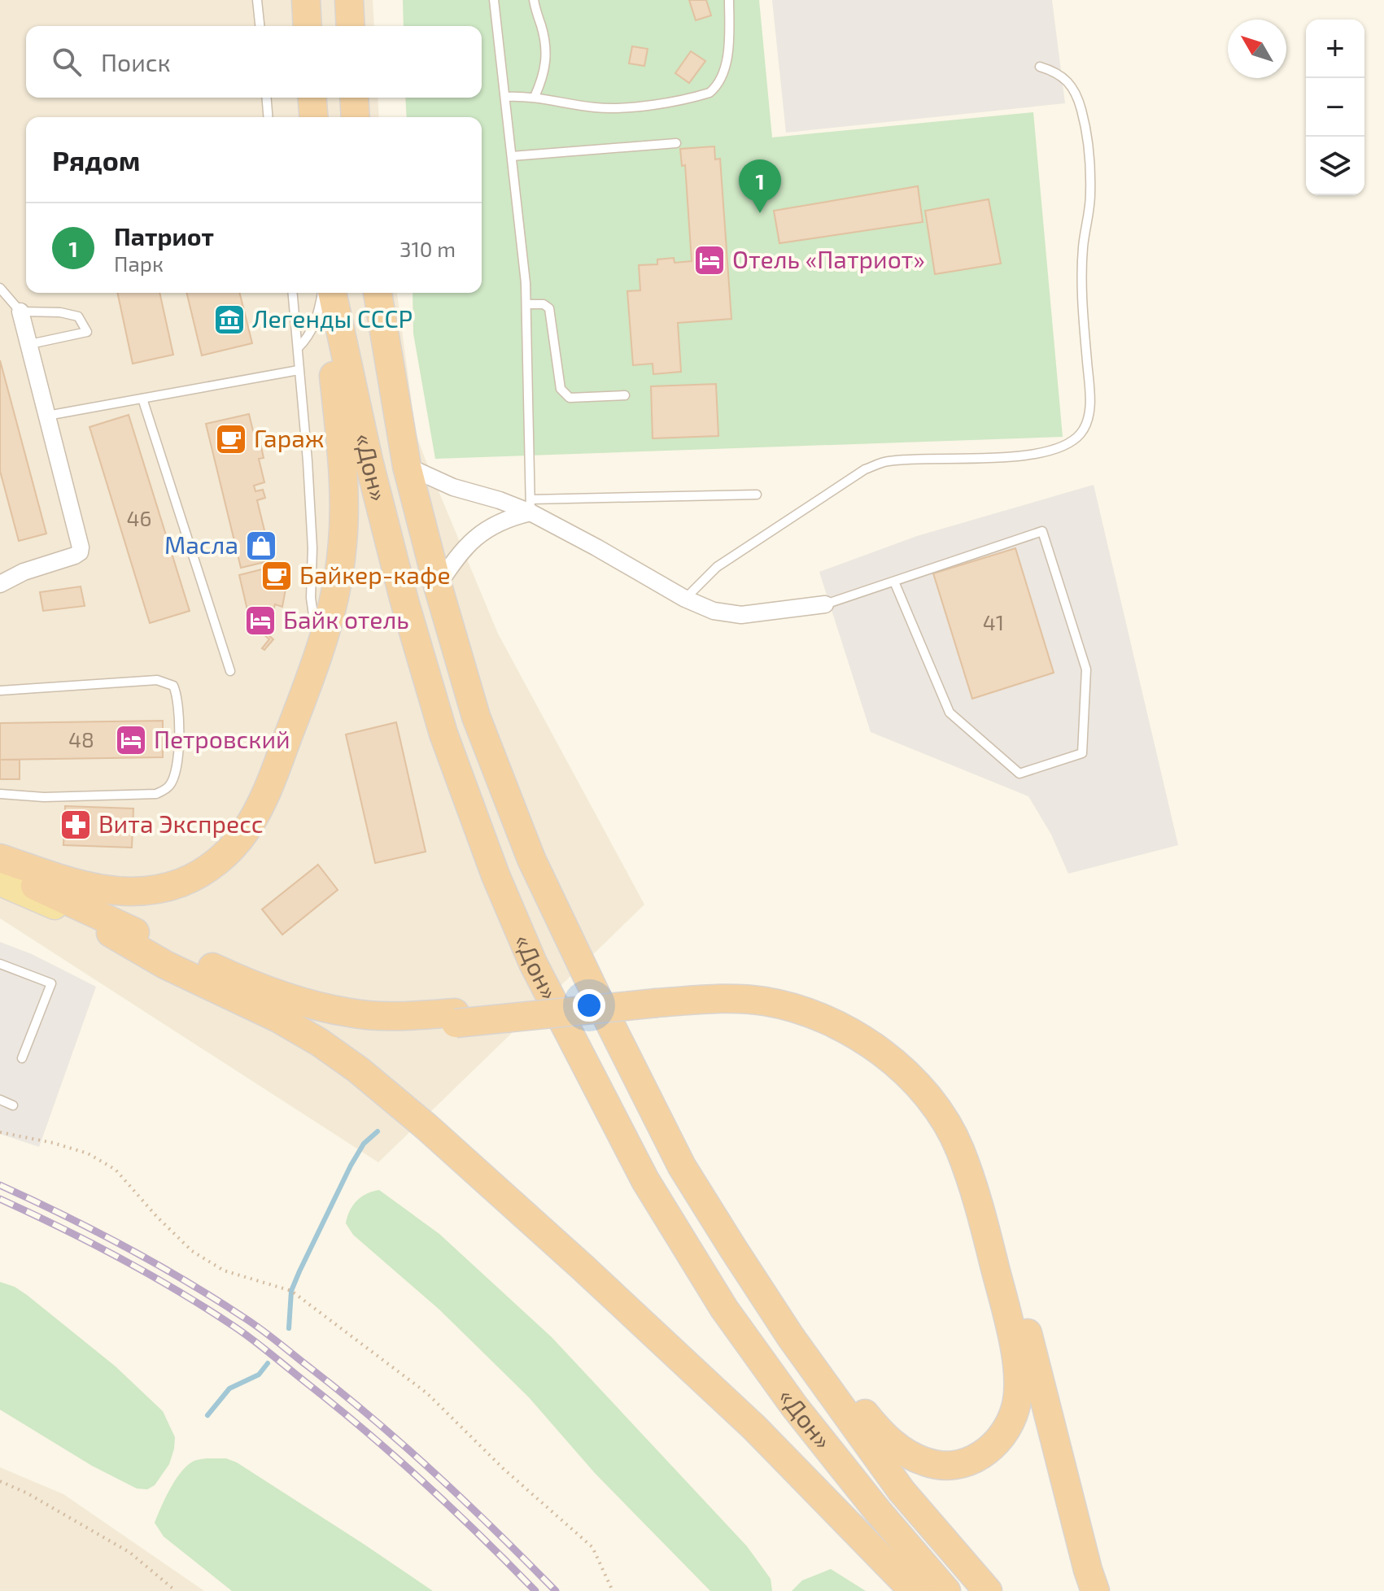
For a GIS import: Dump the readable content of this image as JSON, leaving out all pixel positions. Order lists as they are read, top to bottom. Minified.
{"streets":{"highway":["«Дон»"]},"places":{"hotel":["Отель «Патриот»","Байк отель","Петровский"],"museum":["Легенды СССР"],"cafe":["Гараж","Байкер-кафе"],"shop":["Масла"],"pharmacy":["Вита Экспресс"]},"house_numbers":["46","41","48"],"north":"top left","page":{"map_buttons":["+","−"],"search":"Поиск","heading":"Рядом","pins":"1","list":[{"mark":"1","name":"Патриот","note":"Парк","value":"310 m"}]}}
